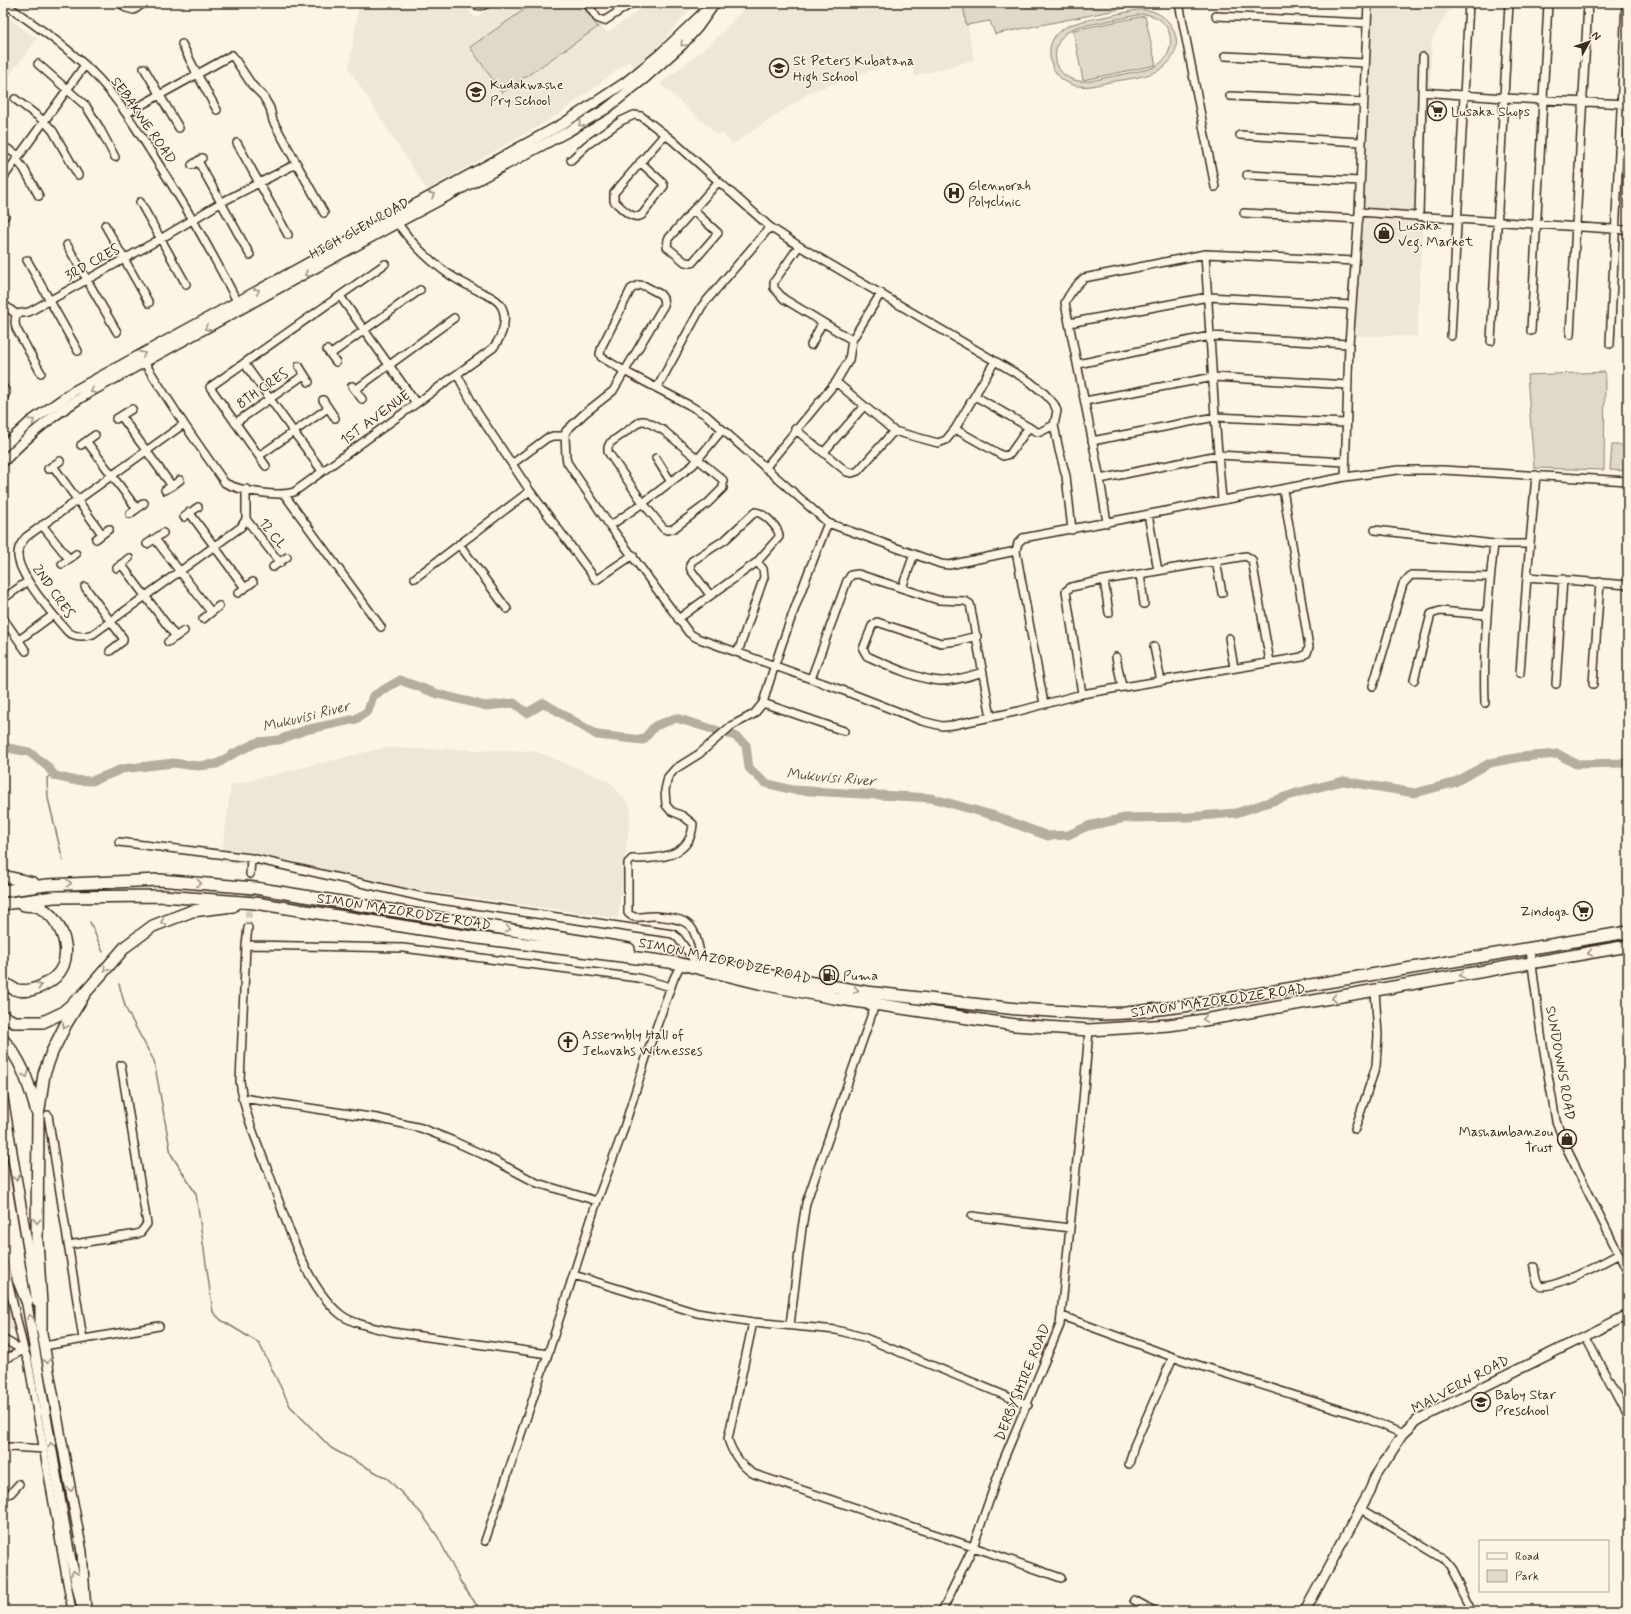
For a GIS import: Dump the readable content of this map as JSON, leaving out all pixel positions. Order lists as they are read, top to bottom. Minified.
{"streets":{"highway":["SIMON MAZORODZE ROAD"],"main road":["HIGH GLEN ROAD","MALVERN ROAD"],"street":["SEBAKWE ROAD","3RD CRES","8TH CRES","1ST AVENUE","12 CL","2ND CRES","SUNDOWNS ROAD","DERBYSHIRE ROAD"]},"crossings":[["SEBAKWE ROAD","HIGH GLEN ROAD"],["SEBAKWE ROAD","3RD CRES"],["HIGH GLEN ROAD","1ST AVENUE"],["12 CL","2ND CRES"],["SIMON MAZORODZE ROAD","SUNDOWNS ROAD"],["SIMON MAZORODZE ROAD","DERBYSHIRE ROAD"]],"water":["Mukuvisi River"],"places":{"school or university":["St Peters Kubatana High School","Kudakwashe Pry School","Baby Star Preschool"],"supermarket":["Lusaka Shops","Zindoga"],"hospital":["Glennorah Polyclinic"],"shop":["Lusaka Veg. Market","Mashambanzou Trust"],"fuel station":["Puma"],"church":["Assembly Hall of Jehovahs Witnesses"]},"legend":["Road","Park"],"north":"top right"}
